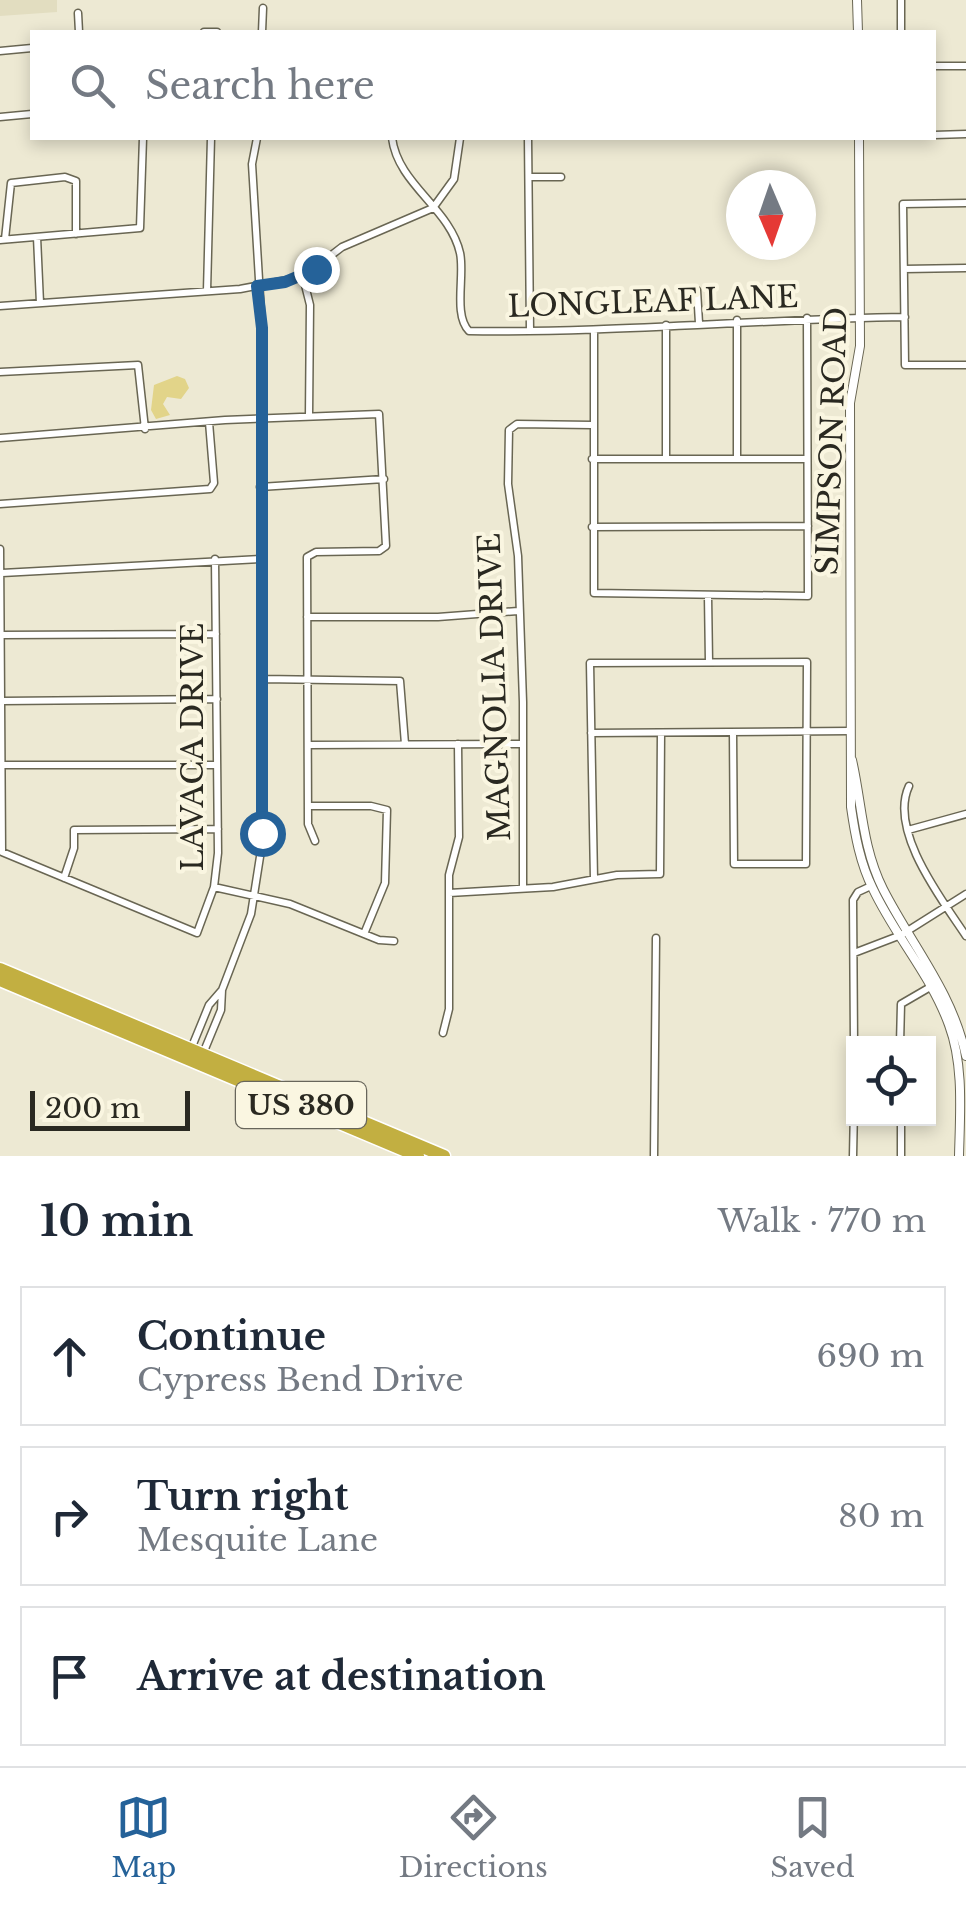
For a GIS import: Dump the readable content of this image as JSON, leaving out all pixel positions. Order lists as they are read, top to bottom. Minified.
{"streets":{"highway":["US 380"],"street":["LONGLEAF LANE","SIMPSON ROAD","MAGNOLIA DRIVE","LAVACA DRIVE"]},"crossings":[["LONGLEAF LANE","SIMPSON ROAD"]],"scale_bar":"200 m","north":"bottom","page":{"search":"Search here","scale":"200 m","heading":["10 min","Walk · 770 m"],"list":[["Continue","Cypress Bend Drive","690 m"],["Turn right","Mesquite Lane","80 m"],"Arrive at destination"],"nav":["Map","Directions","Saved"]}}
